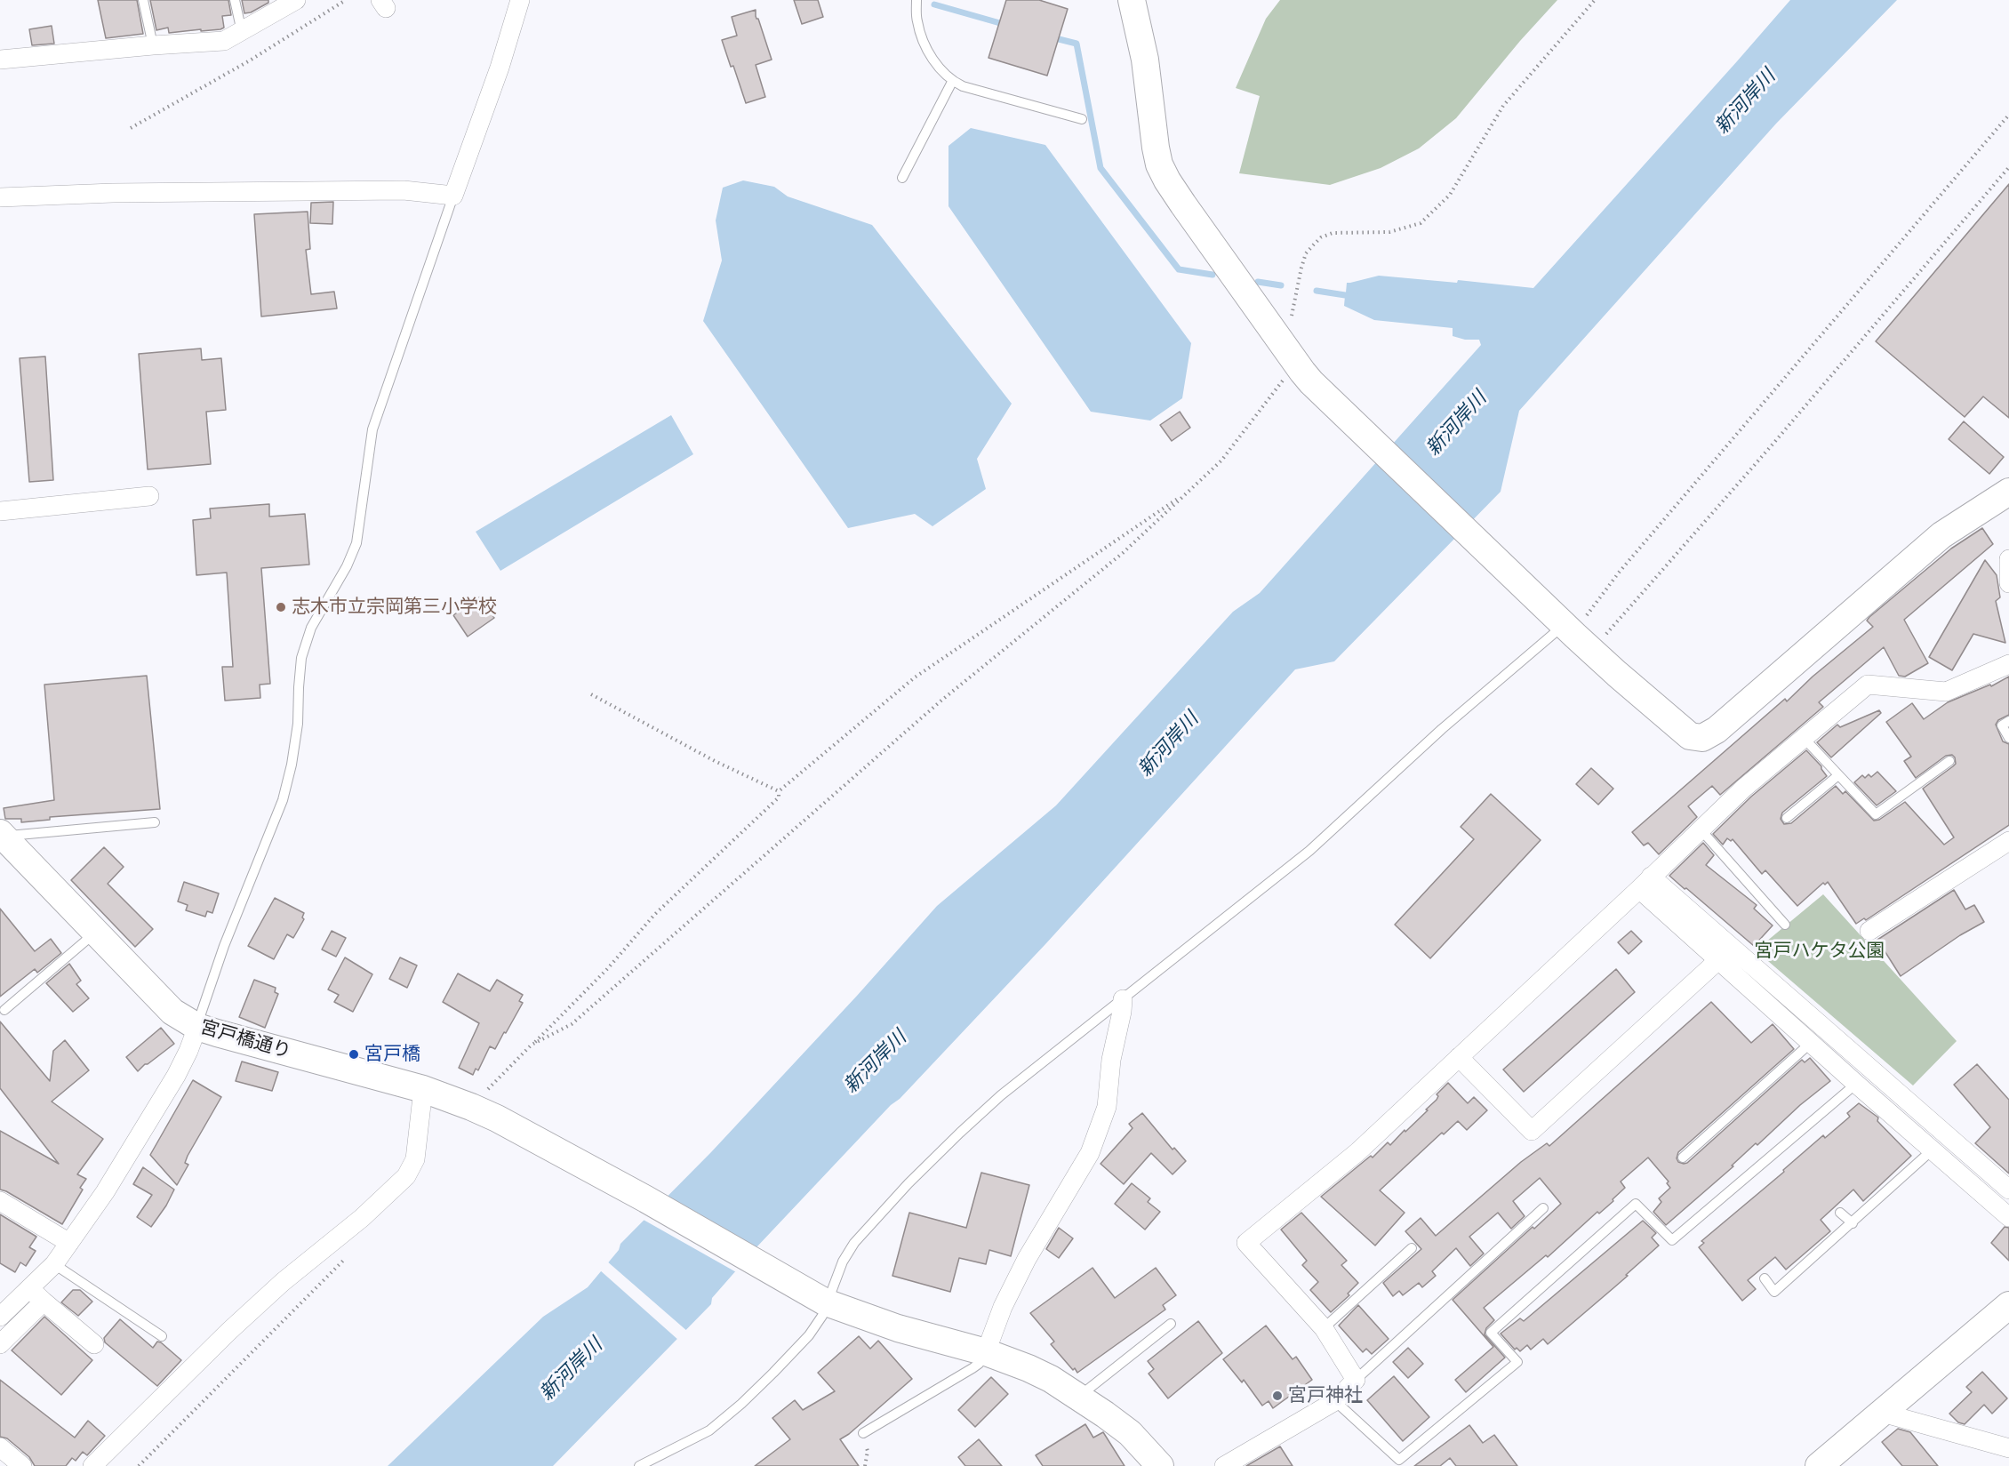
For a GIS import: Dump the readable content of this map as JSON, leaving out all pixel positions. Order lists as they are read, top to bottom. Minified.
{"streets":{"street":["宮戸橋通り"]},"water":["新河岸川"],"parks":["宮戸ハケタ公園"],"places":["志木市立宗岡第三小学校","宮戸橋","宮戸神社"]}
